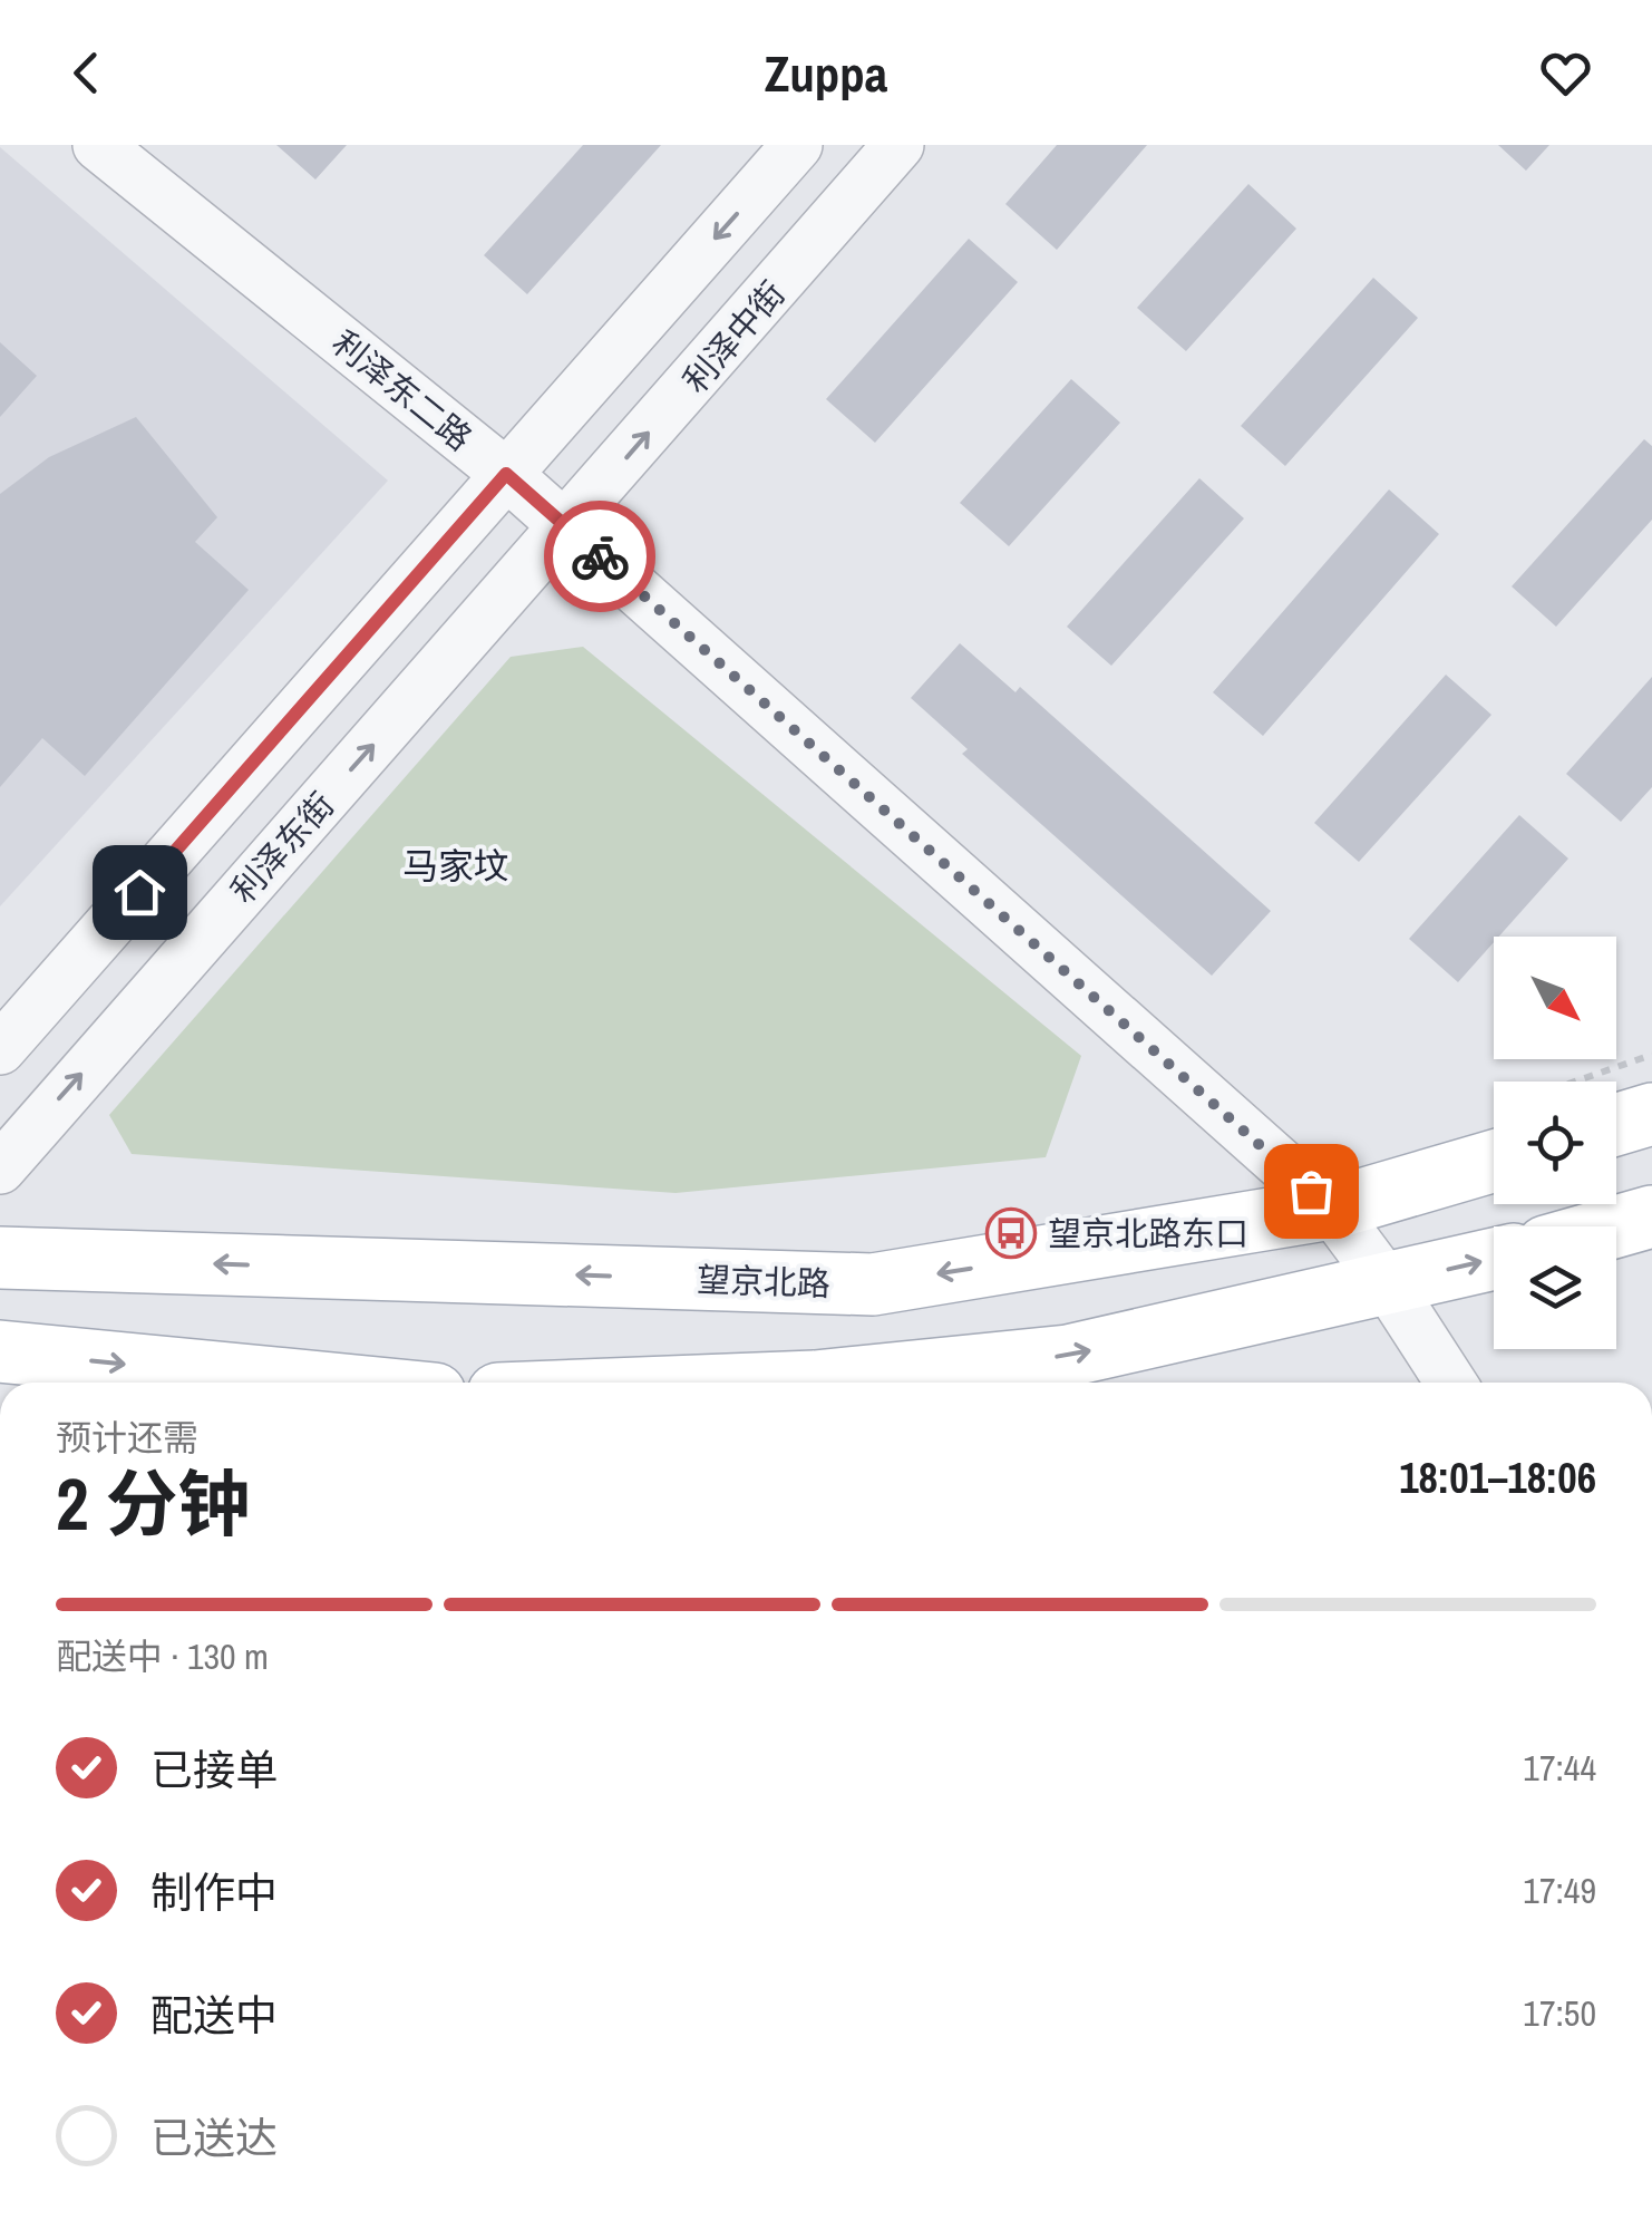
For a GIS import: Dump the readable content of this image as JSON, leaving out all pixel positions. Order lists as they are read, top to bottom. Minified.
{"streets":{"main road":["望京北路"],"street":["利泽中街","利泽东二路","利泽东街"]},"crossings":[["利泽中街","利泽东二路"],["利泽中街","利泽东街"],["利泽东二路","利泽东街"],["利泽东二路","望京北路"]],"districts":["马家坟"],"places":{"bus stop":["望京北路东口"]},"north":"bottom right","page":{"header":"Zuppa","heading":["2 分钟","预计还需","18:01–18:06"],"bar":"配送中 · 130 m","list":[["已接单","17:44"],["制作中","17:49"],["配送中","17:50"],"已送达"]}}
